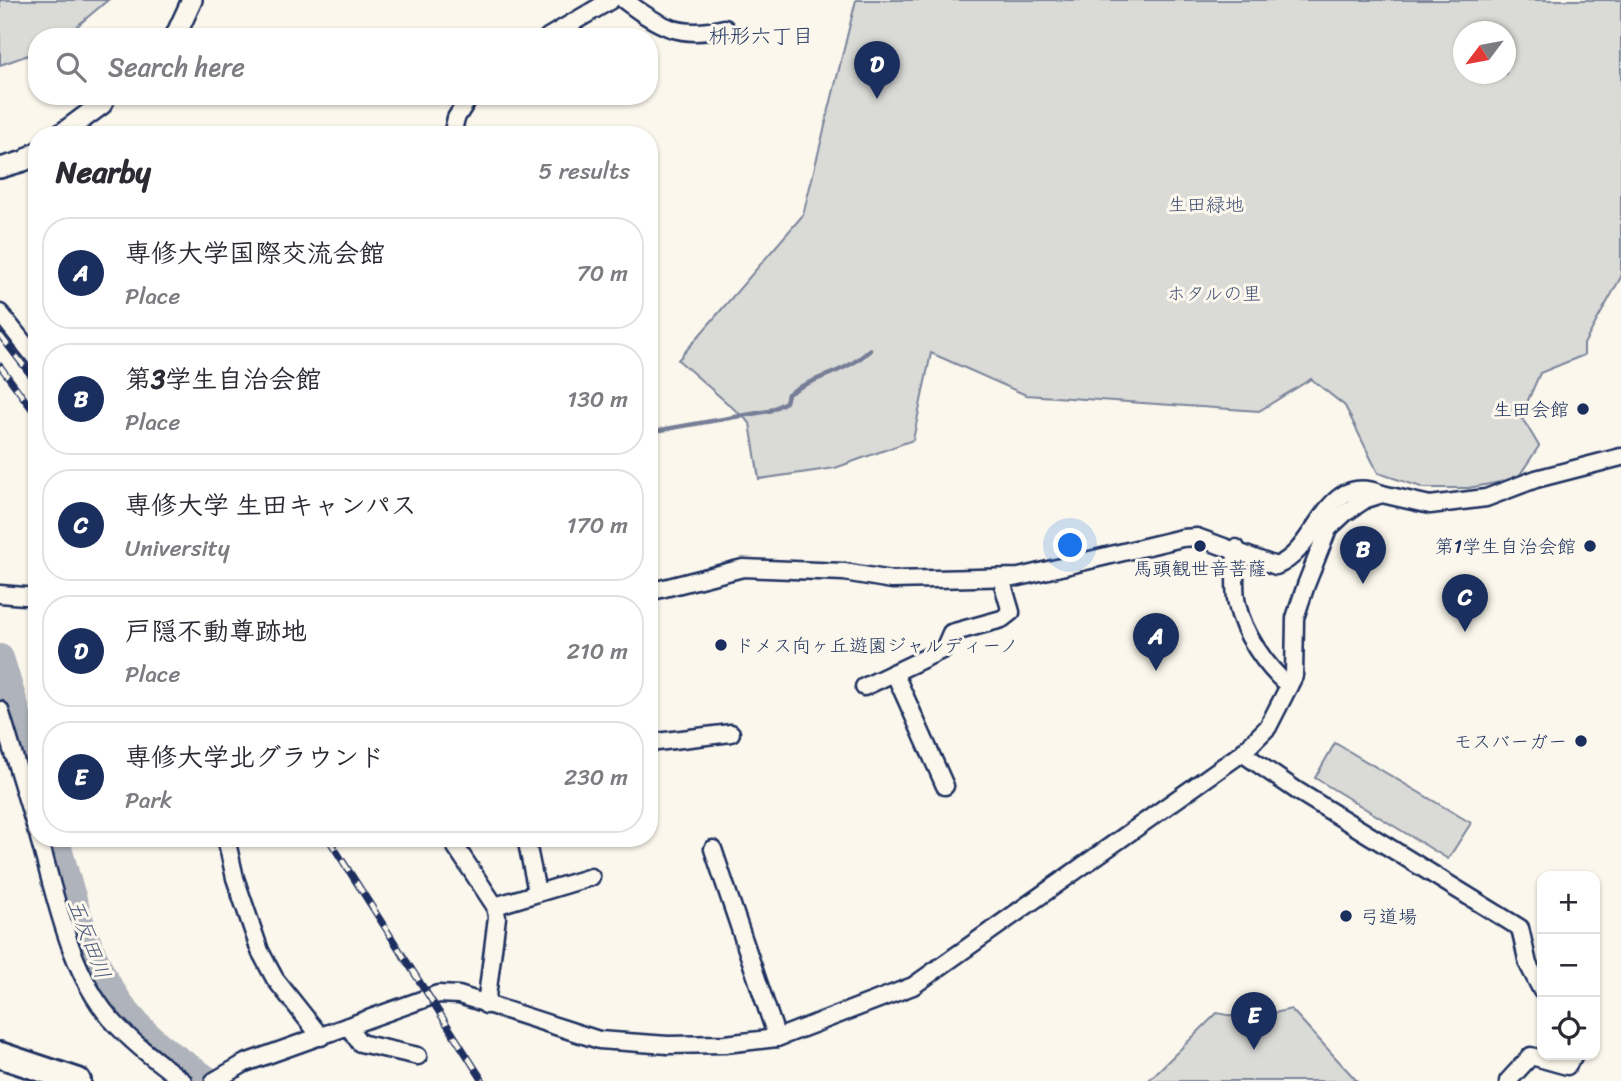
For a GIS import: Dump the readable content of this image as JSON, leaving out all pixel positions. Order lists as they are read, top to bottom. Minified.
{"districts":["枡形六丁目"],"water":["五反田川"],"parks":["生田緑地","ホタルの里"],"places":["生田会館","馬頭観世音菩薩","第1学生自治会館","ドメス向ヶ丘遊園ジャルディーノ","モスバーガー","弓道場"],"north":"bottom left","page":{"search":"Search here","pins":["D","B","C","A","E"],"heading":["Nearby","5 results"],"list":[{"mark":"A","name":"専修大学国際交流会館","note":"Place","value":"70 m"},{"mark":"B","name":"第3学生自治会館","note":"Place","value":"130 m"},{"mark":"C","name":"専修大学 生田キャンパス","note":"University","value":"170 m"},{"mark":"D","name":"戸隠不動尊跡地","note":"Place","value":"210 m"},{"mark":"E","name":"専修大学北グラウンド","note":"Park","value":"230 m"}],"map_buttons":["+","−"]}}
